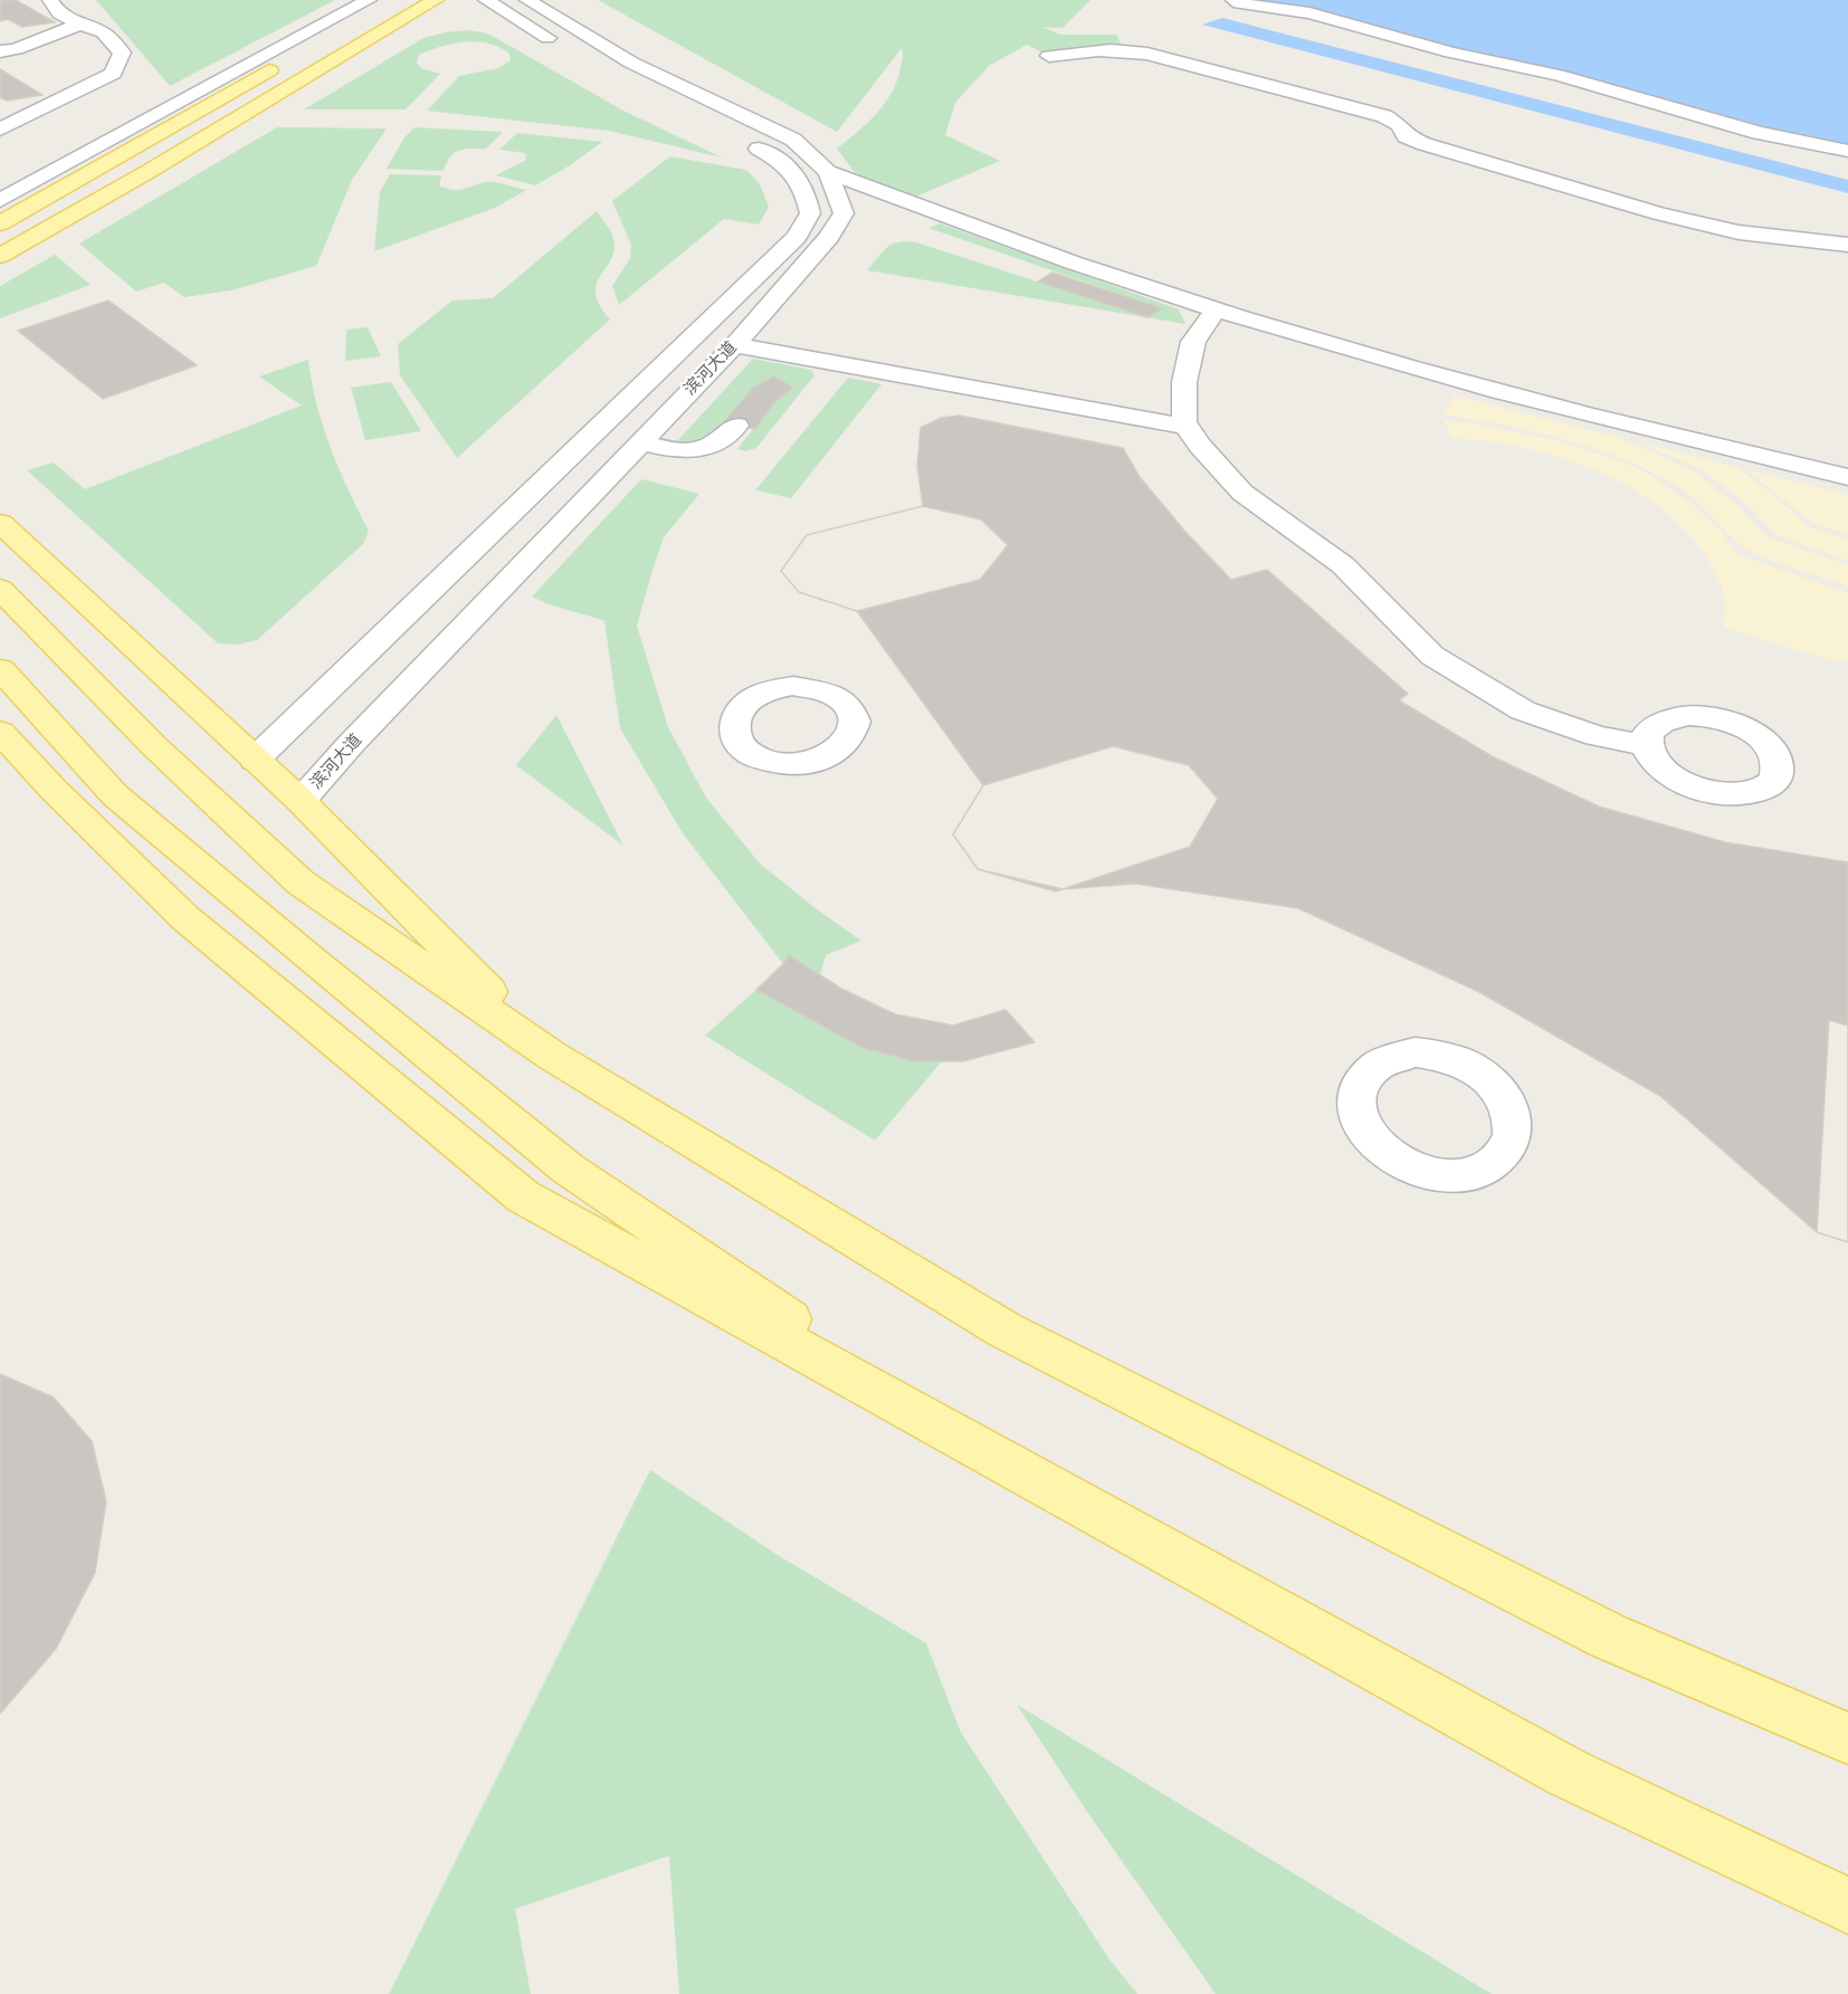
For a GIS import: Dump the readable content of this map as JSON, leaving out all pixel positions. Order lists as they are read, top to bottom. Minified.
{"streets":{"street":["滨河大道"]}}
